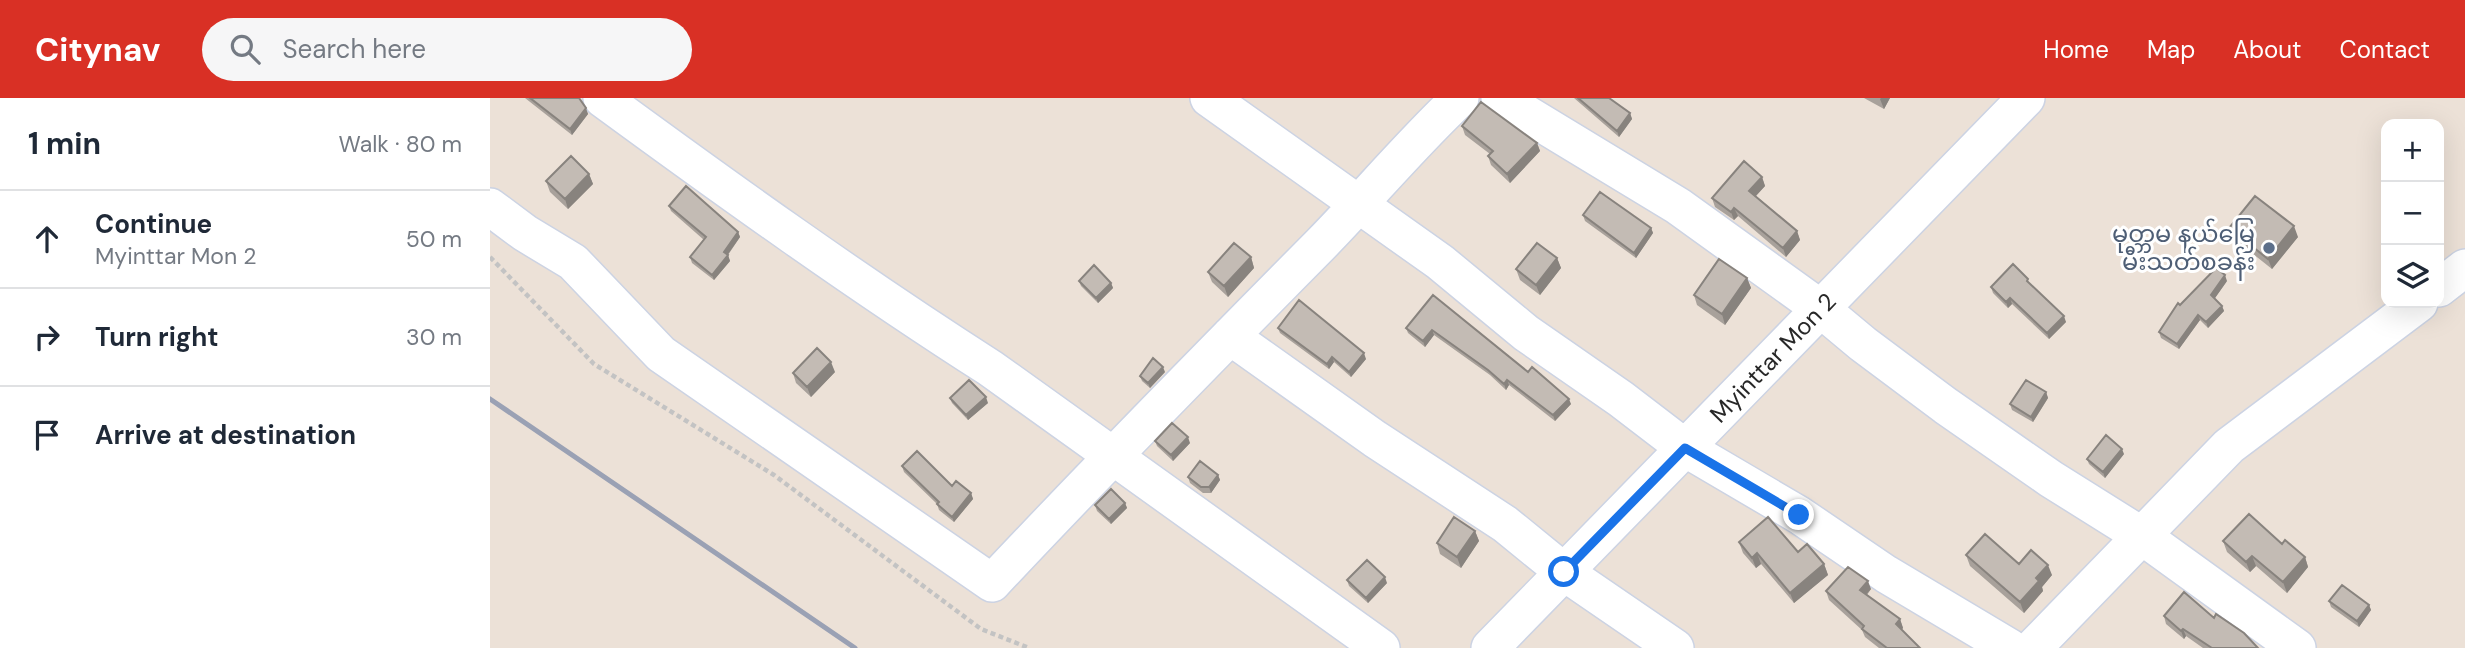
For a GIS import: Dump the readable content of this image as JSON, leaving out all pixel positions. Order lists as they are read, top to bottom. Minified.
{"streets":{"street":["Myinttar Mon 2"]},"places":["မုတ္တမ နယ်မြေ မီးသတ်စခန်း"],"page":{"header":"Citynav","search":"Search here","nav":["Home","Map","About","Contact"],"heading":["1 min","Walk · 80 m"],"map_buttons":["+","−"],"list":[["Continue","Myinttar Mon 2","50 m"],["Turn right","30 m"],"Arrive at destination"]}}
